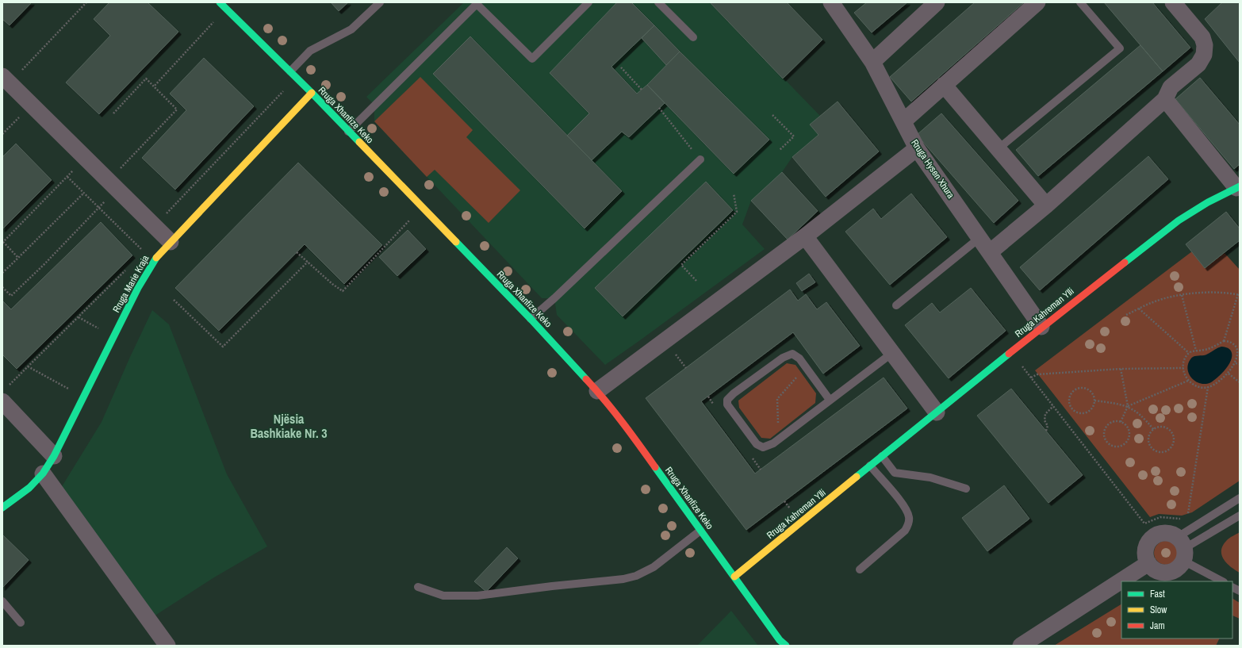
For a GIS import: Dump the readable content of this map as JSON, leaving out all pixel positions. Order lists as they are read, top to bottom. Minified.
{"streets":{"street":["Rruga Xhanfize Keko","Rruga Hysen Xhura","Rruga Marie Kraja","Rruga Kahreman Ylli"]},"crossings":[["Rruga Xhanfize Keko","Rruga Marie Kraja"],["Rruga Xhanfize Keko","Rruga Kahreman Ylli"],["Rruga Hysen Xhura","Rruga Kahreman Ylli"]],"districts":["Njësia Bashkiake Nr. 3"],"legend":["Fast","Slow","Jam"]}
